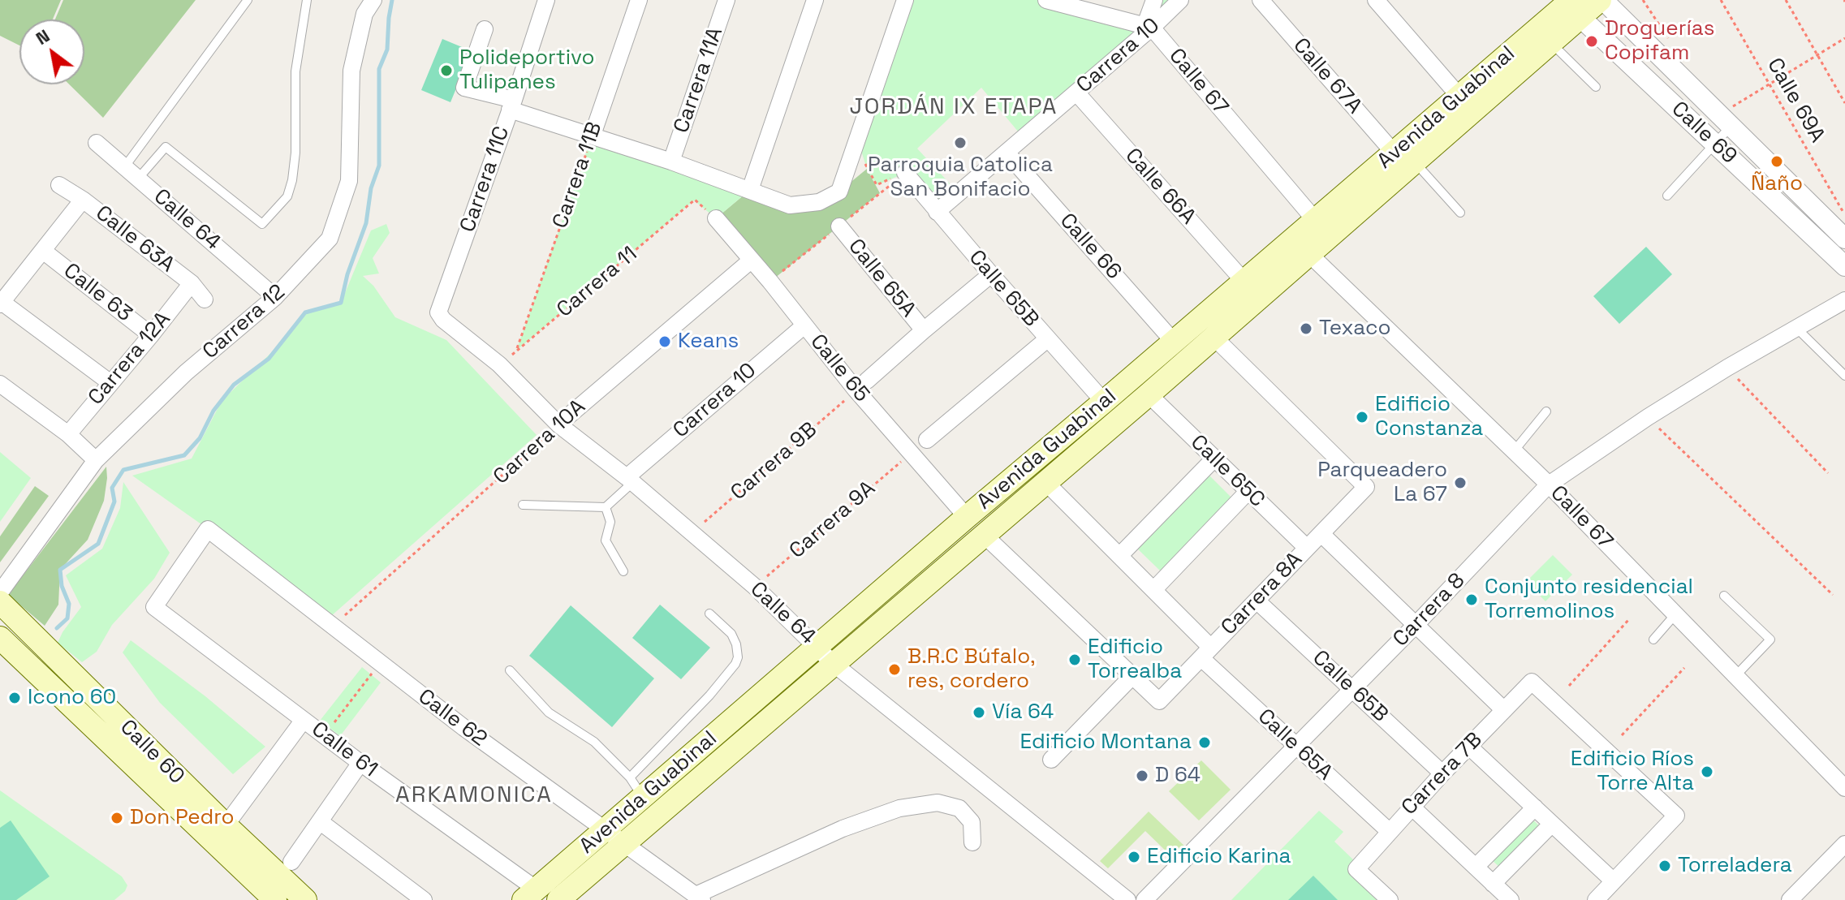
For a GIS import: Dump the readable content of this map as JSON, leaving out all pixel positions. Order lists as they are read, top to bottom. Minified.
{"streets":{"main road":["Avenida Guabinal","Calle 60"],"street":["Carrera 10","Calle 67A","Carrera 11A","Calle 67","Calle 69","Carrera 11B","Carrera 11C","Calle 66A","Calle 64","Calle 63A","Calle 66","Calle 65A","Calle 65B","Calle 63","Carrera 12","Carrera 12A","Calle 65","Carrera 10A","Calle 65C","Carrera 8A","Carrera 8","Calle 62","Calle 61","Carrera 7B"],"path":["Calle 69A","Carrera 11","Carrera 9B","Carrera 9A"]},"crossings":[["Carrera 10","Calle 67"],["Carrera 10","Calle 66A"],["Carrera 10","Calle 64"],["Carrera 10","Calle 66"],["Carrera 10","Calle 65B"],["Carrera 10","Calle 65"],["Calle 67A","Avenida Guabinal"],["Calle 67","Avenida Guabinal"],["Calle 67","Carrera 8"],["Avenida Guabinal","Calle 69"],["Avenida Guabinal","Calle 66A"],["Avenida Guabinal","Calle 64"],["Avenida Guabinal","Calle 66"],["Avenida Guabinal","Calle 65A"],["Avenida Guabinal","Calle 65B"],["Avenida Guabinal","Calle 65"],["Avenida Guabinal","Calle 65C"],["Avenida Guabinal","Carrera 8A"],["Avenida Guabinal","Calle 62"],["Avenida Guabinal","Calle 61"],["Carrera 11B","Carrera 11"],["Carrera 11C","Calle 64"],["Calle 64","Carrera 11"],["Calle 64","Carrera 12"],["Calle 64","Carrera 10A"],["Calle 64","Carrera 9B"],["Calle 64","Carrera 9A"],["Calle 63A","Carrera 12A"],["Calle 65A","Carrera 8A"],["Calle 65A","Carrera 8"],["Calle 65A","Carrera 7B"],["Calle 65B","Carrera 8A"],["Calle 65B","Carrera 8"],["Calle 65B","Carrera 7B"],["Calle 63","Carrera 12A"],["Calle 65","Carrera 10A"],["Calle 65","Carrera 9B"],["Calle 65","Carrera 9A"],["Carrera 10A","Calle 62"],["Calle 65C","Carrera 8A"],["Calle 62","Calle 61"]],"districts":["JORDÁN IX ETAPA","ARKAMONICA"],"places":["Droguerías Copifam","Polideportivo Tulipanes","Parroquia Catolica San Bonifacio","Ñaño","Texaco","Keans","Edificio Constanza","Parqueadero La 67","Conjunto residencial Torremolinos","Edificio Torrealba","B.R.C Búfalo, res, cordero","Icono 60","Vía 64","Edificio Montana","Edificio Ríos Torre Alta","D 64","Don Pedro","Edificio Karina","Torreladera"],"north":"top left"}
